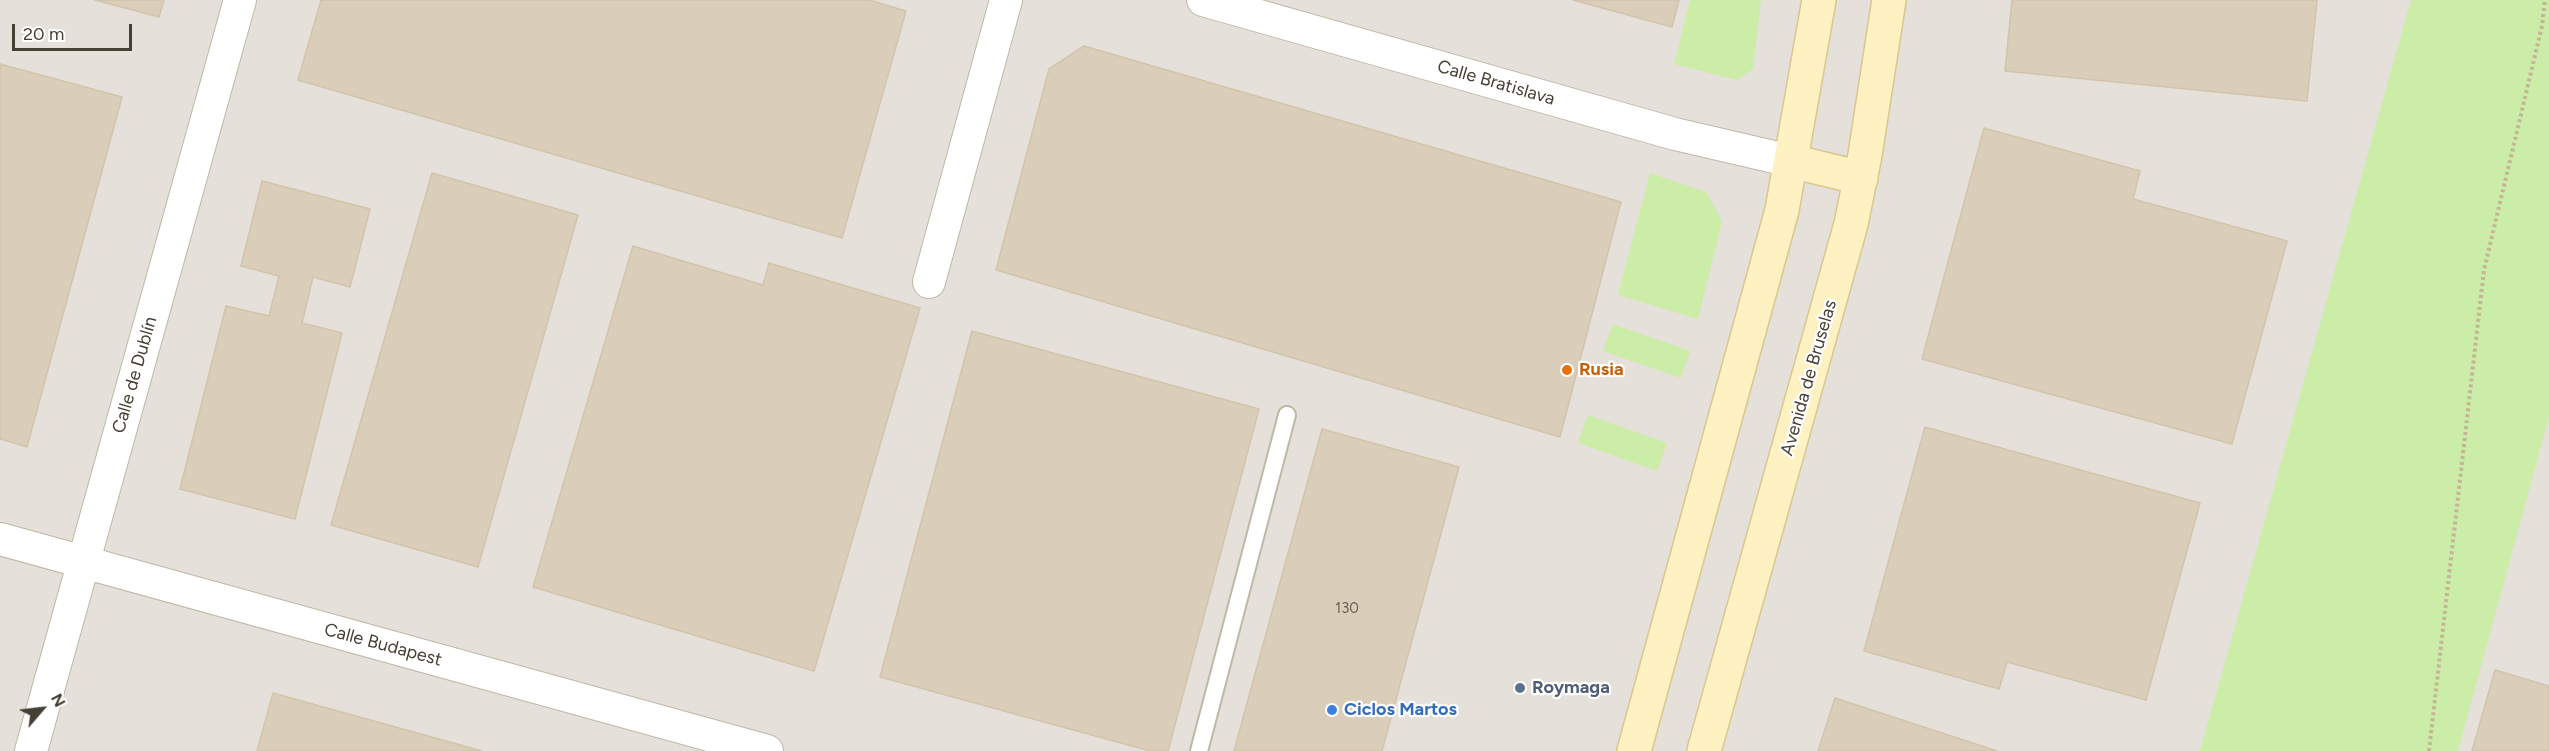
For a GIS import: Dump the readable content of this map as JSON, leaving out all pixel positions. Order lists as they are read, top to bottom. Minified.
{"streets":{"main road":["Avenida de Bruselas"],"street":["Calle Bratislava","Calle de Dublín","Calle Budapest"]},"crossings":[["Calle de Dublín","Calle Budapest"]],"places":["Rusia","Roymaga","Ciclos Martos"],"house_numbers":["130"],"scale_bar":"20 m","north":"top right"}
